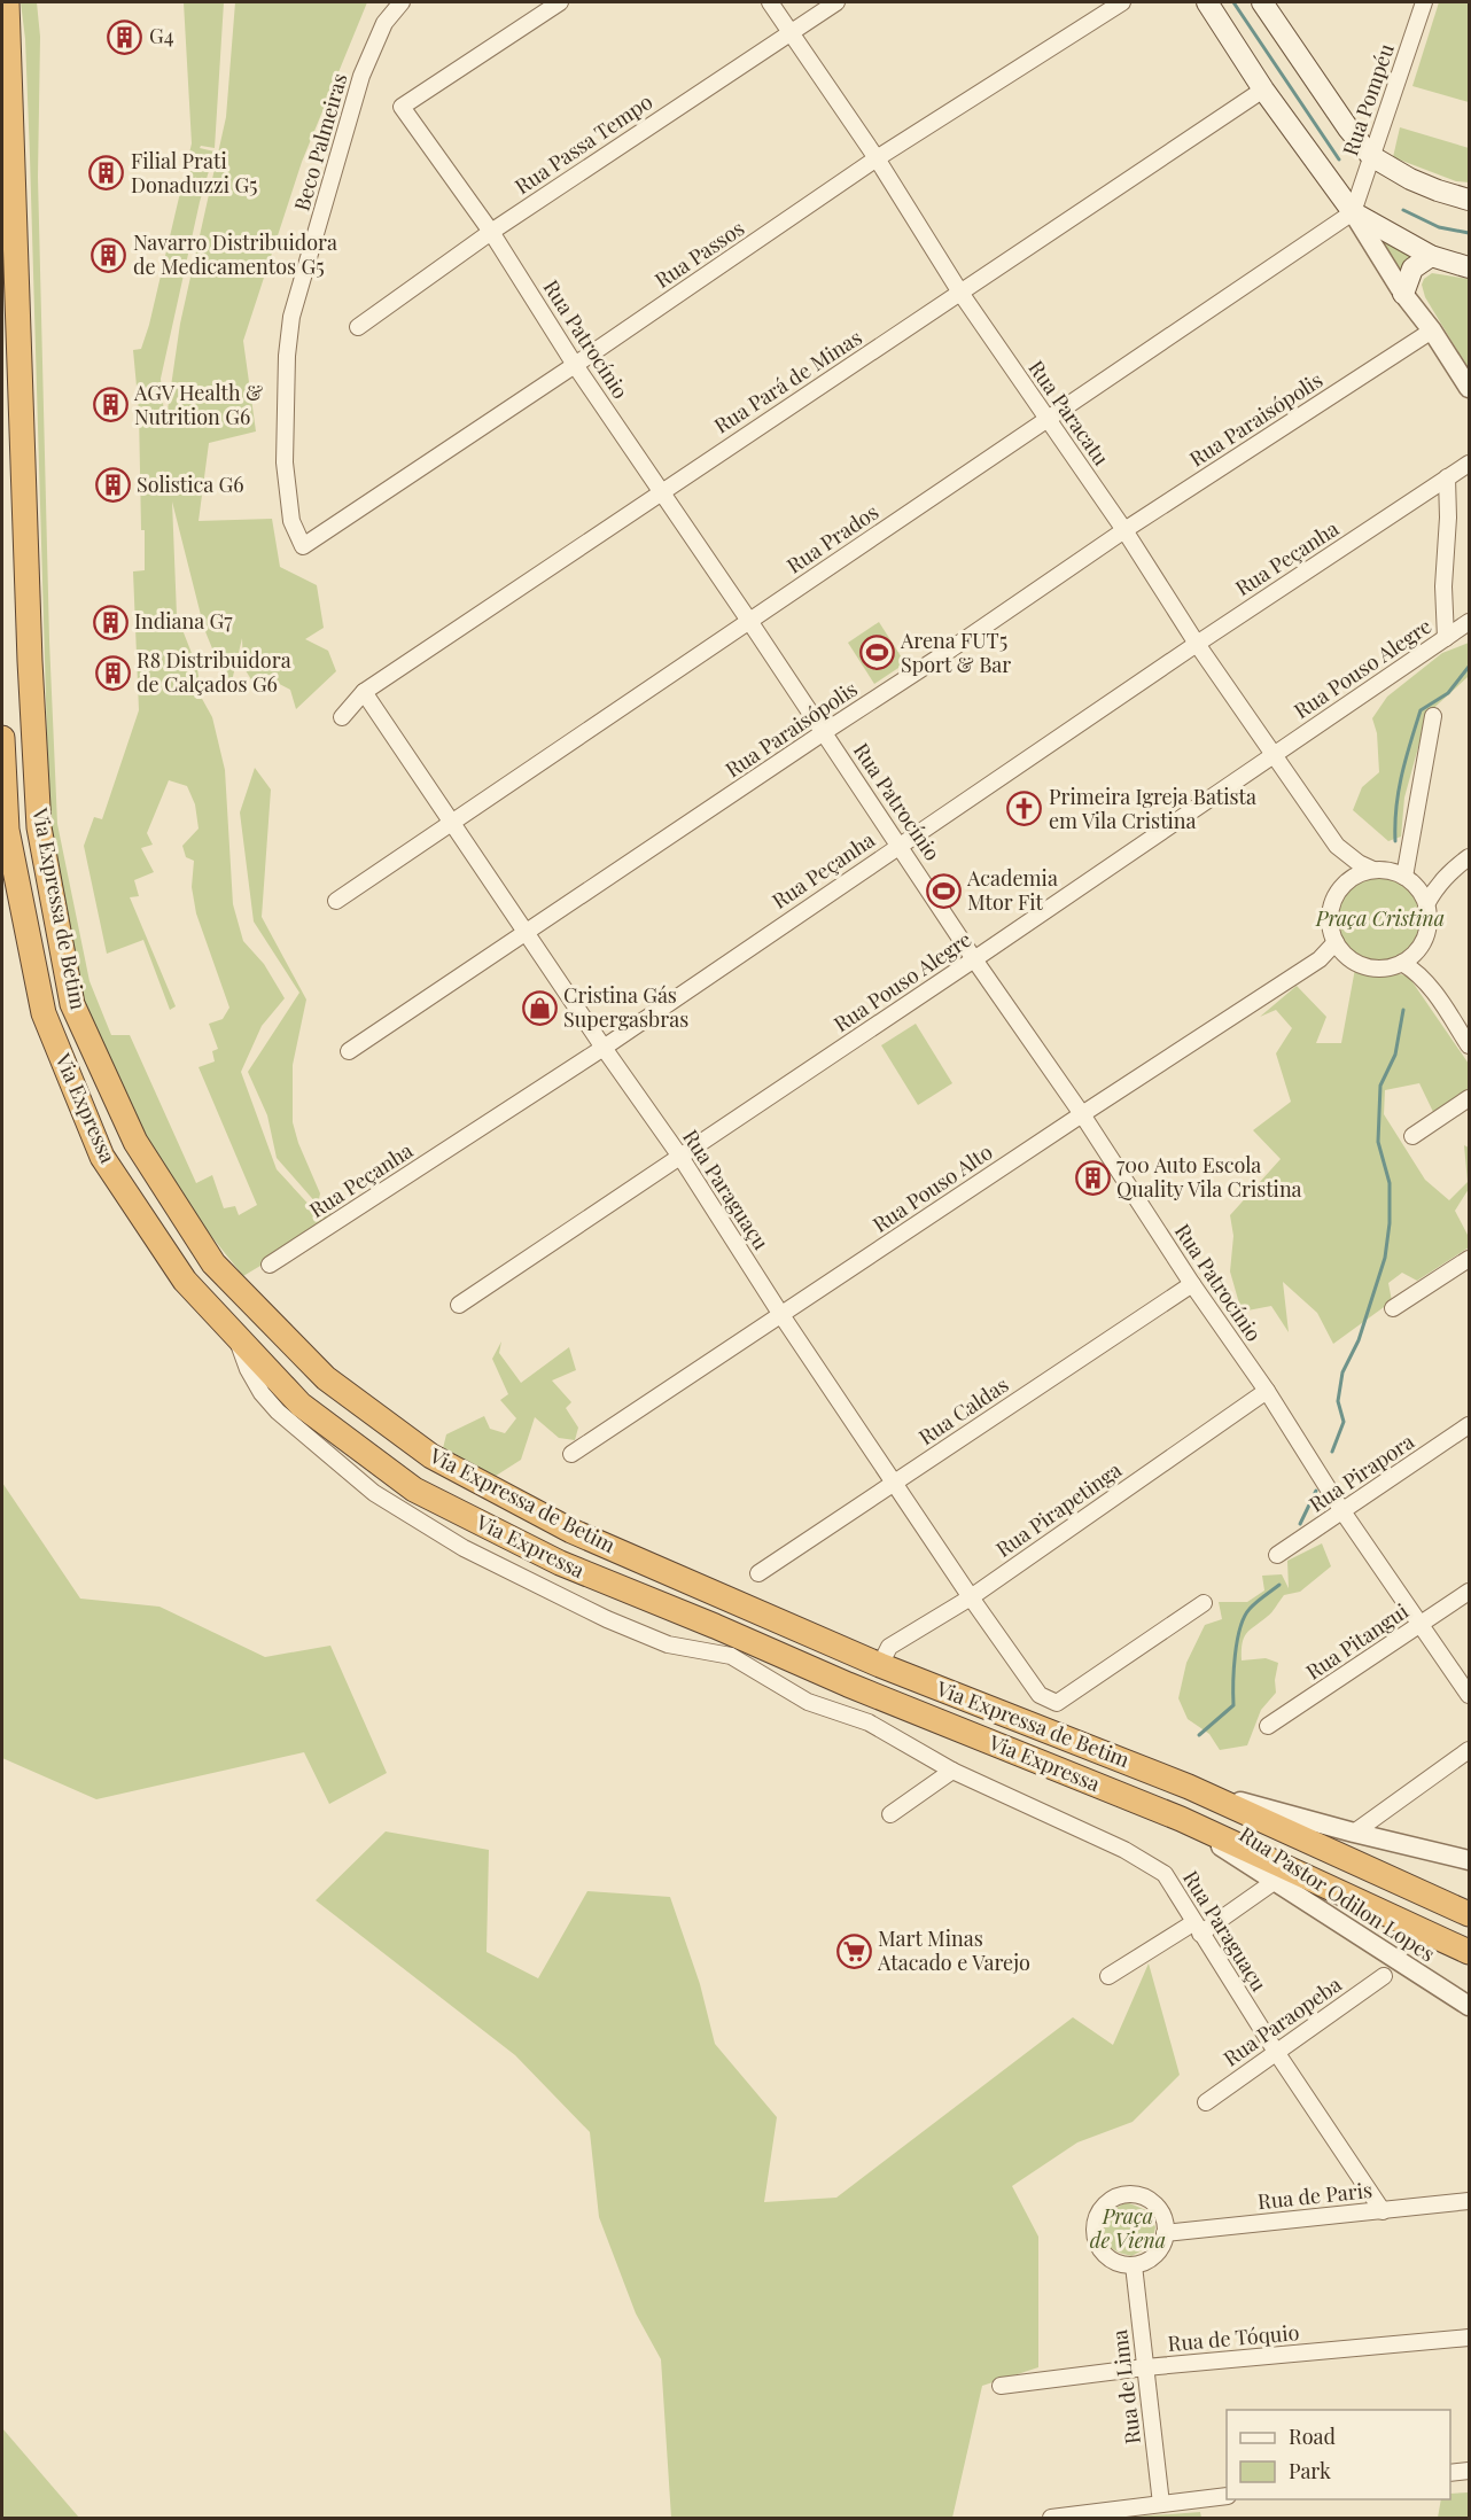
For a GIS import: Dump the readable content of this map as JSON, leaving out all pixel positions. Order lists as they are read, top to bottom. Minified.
{"streets":{"highway":["Via Expressa de Betim","Via Expressa"],"street":["Rua Pompéu","Beco Palmeiras","Rua Passa Tempo","Rua Passos","Rua Patrocínio","Rua Pará de Minas","Rua Paracatu","Rua Paraisópolis","Rua Prados","Rua Peçanha","Rua Pouso Alegre","Rua Pouso Alto","Rua Paraguaçu","Rua Caldas","Rua Pirapora","Rua Pirapetinga","Rua Pitangui","Rua Pastor Odilon Lopes","Rua Paraopeba","Rua de Paris","Rua de Tóquio","Rua de Lima"]},"crossings":[["Rua Pompéu","Rua Prados"],["Beco Palmeiras","Rua Passos"],["Rua Passa Tempo","Rua Patrocínio"],["Rua Passa Tempo","Rua Paracatu"],["Rua Passos","Rua Patrocínio"],["Rua Passos","Rua Paracatu"],["Rua Patrocínio","Rua Pará de Minas"],["Rua Patrocínio","Rua Paraisópolis"],["Rua Patrocínio","Rua Prados"],["Rua Patrocínio","Rua Peçanha"],["Rua Patrocínio","Rua Pouso Alegre"],["Rua Patrocínio","Rua Pouso Alto"],["Rua Patrocínio","Rua Caldas"],["Rua Patrocínio","Rua Pirapora"],["Rua Patrocínio","Rua Pirapetinga"],["Rua Patrocínio","Rua Pitangui"],["Rua Pará de Minas","Rua Paracatu"],["Rua Pará de Minas","Rua Paraguaçu"],["Rua Paracatu","Rua Paraisópolis"],["Rua Paracatu","Rua Prados"],["Rua Paracatu","Rua Peçanha"],["Rua Paracatu","Rua Pouso Alegre"],["Rua Paracatu","Rua Pouso Alto"],["Rua Paraisópolis","Rua Paraguaçu"],["Rua Prados","Rua Paraguaçu"],["Rua Peçanha","Rua Paraguaçu"],["Rua Pouso Alegre","Rua Paraguaçu"],["Via Expressa de Betim","Rua Pirapetinga"],["Via Expressa","Rua Paraguaçu"],["Via Expressa","Rua Pastor Odilon Lopes"],["Rua Pouso Alto","Rua Paraguaçu"],["Rua Paraguaçu","Rua Caldas"],["Rua Paraguaçu","Rua Pirapetinga"],["Rua Paraguaçu","Rua Paraopeba"],["Rua Paraguaçu","Rua de Paris"],["Rua de Paris","Rua de Lima"],["Rua de Tóquio","Rua de Lima"]],"parks":["Praça Cristina","Praça de Viena"],"places":{"building":["G4","Filial Prati Donaduzzi G5","Navarro Distribuidora de Medicamentos G5","AGV Health & Nutrition G6","Solistica G6","Indiana G7","R8 Distribuidora de Calçados G6","700 Auto Escola Quality Vila Cristina"],"sports":["Arena FUT5 Sport & Bar","Academia Mtor Fit"],"church":["Primeira Igreja Batista em Vila Cristina"],"shop":["Cristina Gás Supergasbras"],"supermarket":["Mart Minas Atacado e Varejo"]},"legend":["Road","Park"]}
